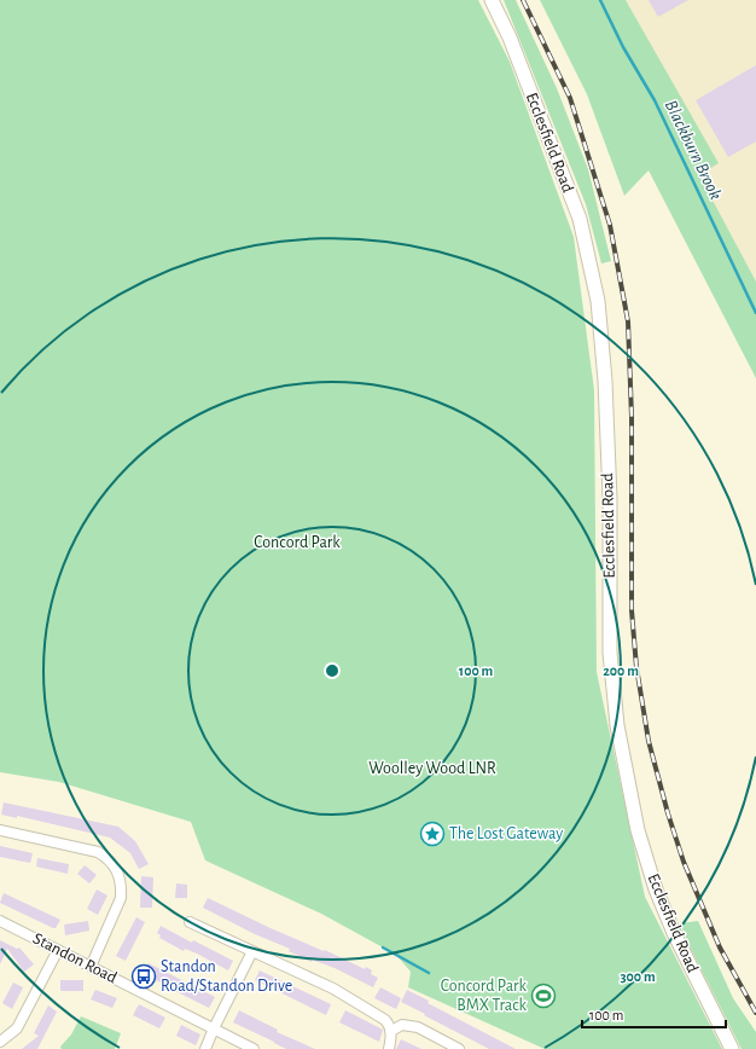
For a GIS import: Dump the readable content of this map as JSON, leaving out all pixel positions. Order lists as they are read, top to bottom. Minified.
{"streets":{"main road":["Ecclesfield Road"],"street":["Standon Road"]},"water":["Blackburn Brook"],"parks":["Concord Park","Woolley Wood LNR"],"places":{"place":["The Lost Gateway"],"bus stop":["Standon Road/Standon Drive"],"sports":["Concord Park BMX Track"]},"scale_bar":"100 m","rings":["100 m","200 m","300 m"]}
